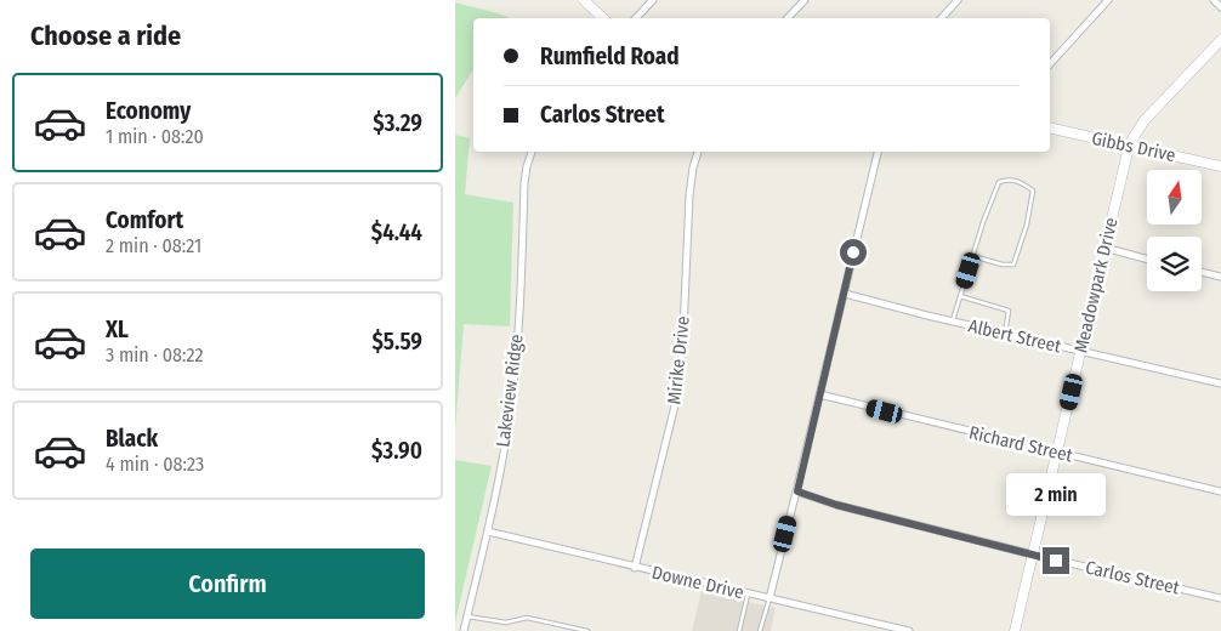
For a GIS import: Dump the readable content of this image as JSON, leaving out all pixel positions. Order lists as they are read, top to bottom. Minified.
{"streets":{"street":["Gibbs Drive","Meadowpark Drive","Albert Street","Mirike Drive","Lakeview Ridge","Richard Street","Carlos Street","Downe Drive"]},"crossings":[["Gibbs Drive","Meadowpark Drive"],["Meadowpark Drive","Albert Street"],["Meadowpark Drive","Richard Street"],["Meadowpark Drive","Carlos Street"],["Mirike Drive","Downe Drive"],["Lakeview Ridge","Downe Drive"]],"north":"top","page":{"heading":"Choose a ride","banner":["Rumfield Road","Carlos Street"],"list":[{"name":"Economy","note":"1 min · 08:20","value":"$3.29"},{"name":"Comfort","note":"2 min · 08:21","value":"$4.44"},{"name":"XL","note":"3 min · 08:22","value":"$5.59"},{"name":"Black","note":"4 min · 08:23","value":"$3.90"}],"bubble":"2 min","buttons":"Confirm"}}
